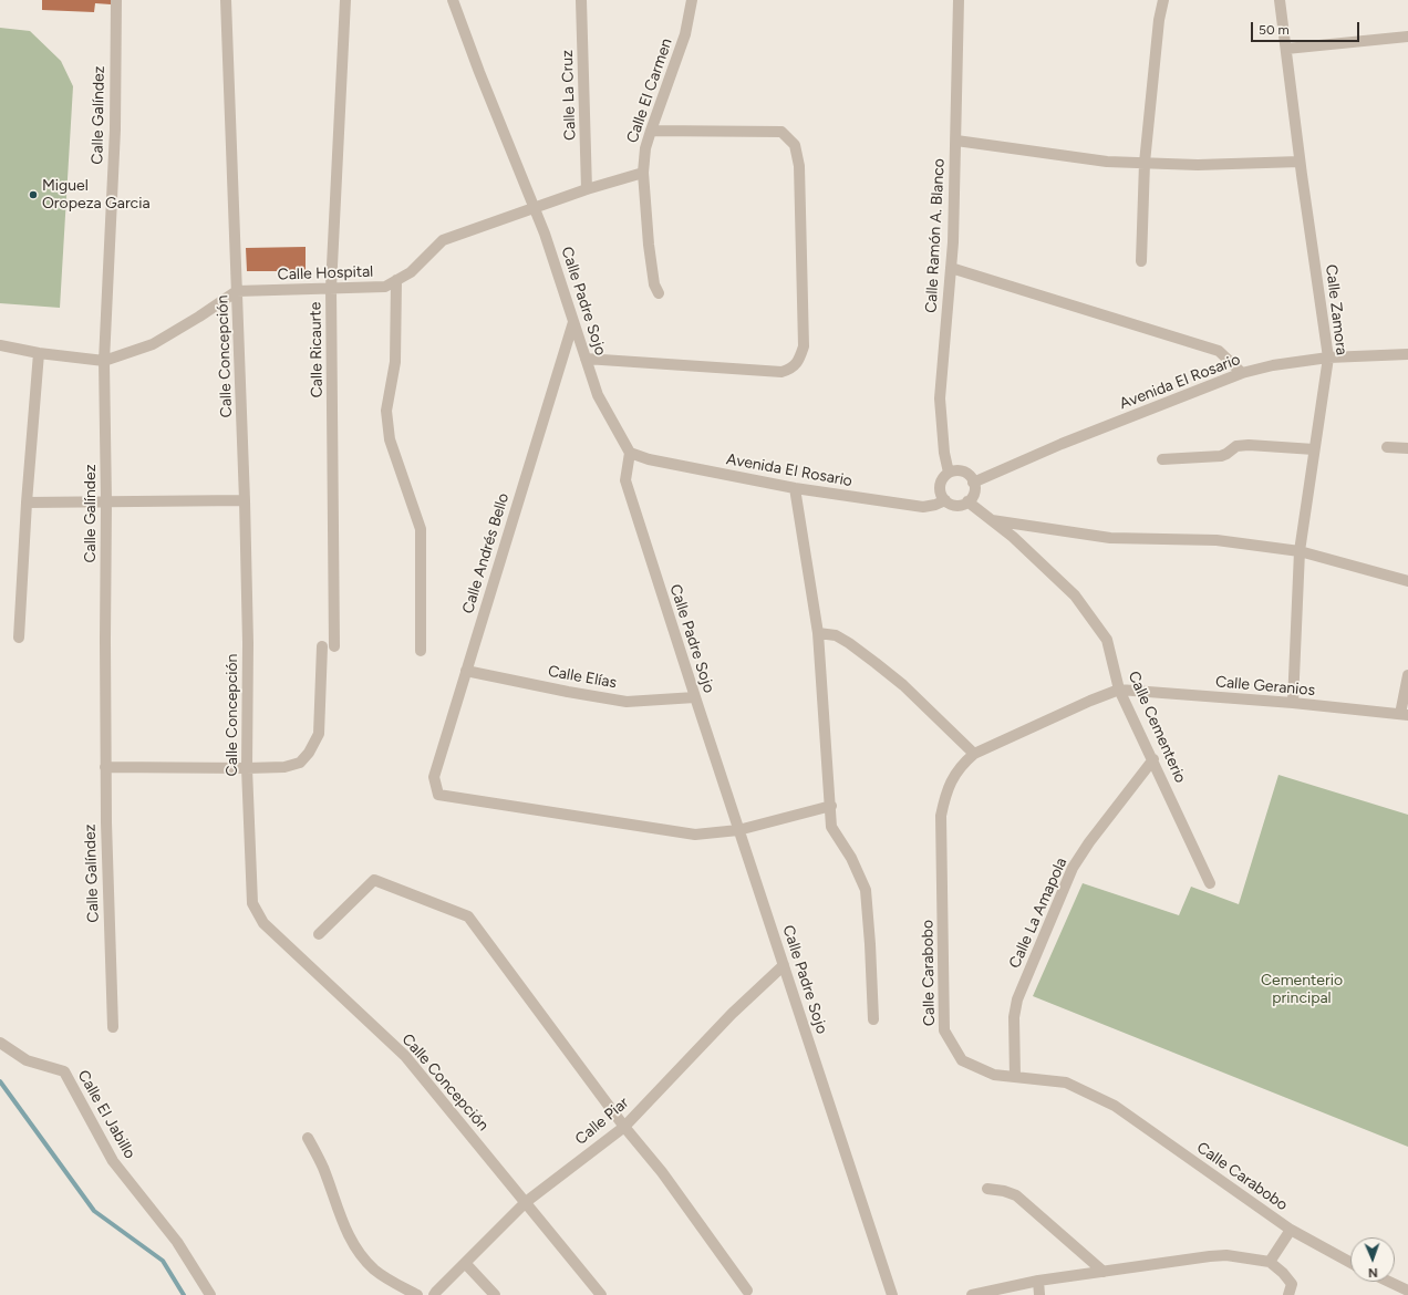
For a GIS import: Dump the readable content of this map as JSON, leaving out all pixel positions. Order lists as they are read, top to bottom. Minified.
{"streets":{"street":["Calle El Carmen","Calle La Cruz","Calle Galíndez","Calle Ramón A. Blanco","Calle Hospital","Calle Padre Sojo","Calle Zamora","Calle Ricaurte","Calle Concepción","Avenida El Rosario","Calle Andrés Bello","Calle Elías","Calle Geranios","Calle Cementerio","Calle La Amapola","Calle Carabobo","Calle El Jabillo","Calle Piar"]},"crossings":[["Calle El Carmen","Calle Hospital"],["Calle La Cruz","Calle Hospital"],["Calle Ramón A. Blanco","Avenida El Rosario"],["Calle Ramón A. Blanco","Calle Cementerio"],["Calle Hospital","Calle Padre Sojo"],["Calle Hospital","Calle Ricaurte"],["Calle Hospital","Calle Concepción"],["Calle Padre Sojo","Avenida El Rosario"],["Calle Padre Sojo","Calle Andrés Bello"],["Calle Padre Sojo","Calle Elías"],["Calle Padre Sojo","Calle Piar"],["Calle Zamora","Avenida El Rosario"],["Calle Zamora","Calle Geranios"],["Calle Concepción","Calle Piar"],["Avenida El Rosario","Calle Cementerio"],["Calle Andrés Bello","Calle Elías"],["Calle Geranios","Calle Cementerio"],["Calle Geranios","Calle Carabobo"],["Calle Cementerio","Calle La Amapola"],["Calle Cementerio","Calle Carabobo"],["Calle La Amapola","Calle Carabobo"]],"parks":["Cementerio principal"],"places":["Miguel Oropeza Garcia"],"scale_bar":"50 m","north":"bottom"}
